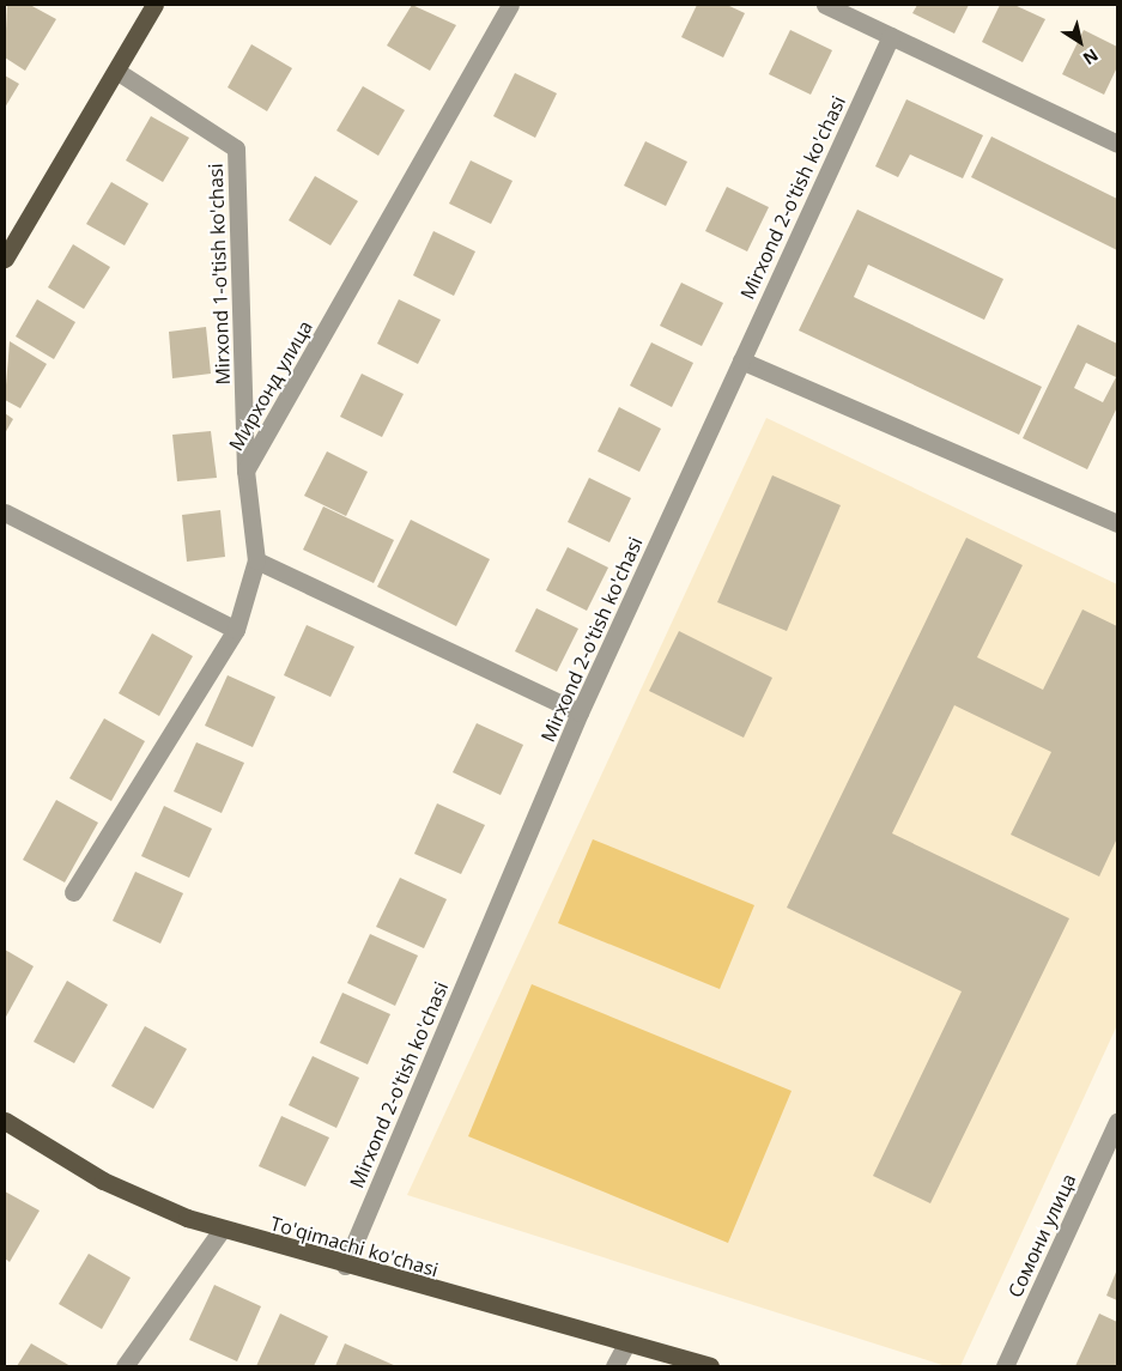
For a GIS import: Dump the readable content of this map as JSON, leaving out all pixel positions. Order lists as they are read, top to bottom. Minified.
{"streets":{"main road":["To'qimachi ko'chasi"],"street":["Mirxond 2-o'tish ko'chasi","Mirxond 1-o'tish ko'chasi","Мирхонд улица","Сомони улица"]},"crossings":[["Mirxond 2-o'tish ko'chasi","To'qimachi ko'chasi"],["Mirxond 1-o'tish ko'chasi","Мирхонд улица"]],"north":"bottom right"}
